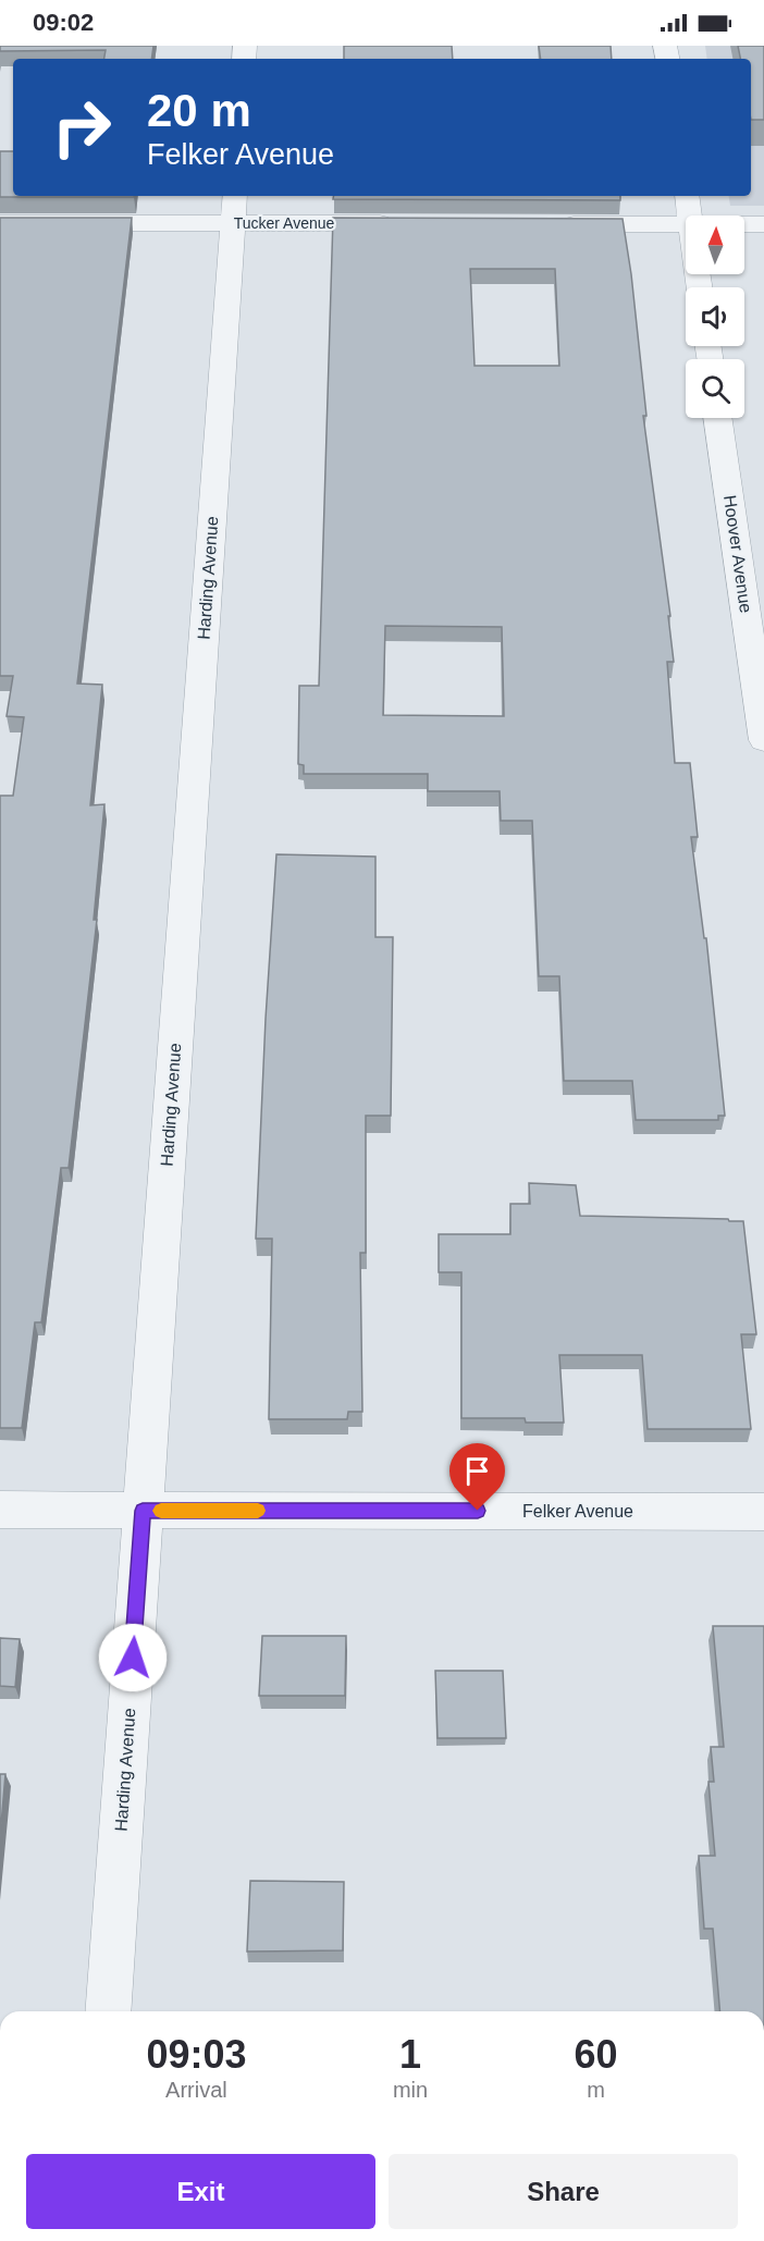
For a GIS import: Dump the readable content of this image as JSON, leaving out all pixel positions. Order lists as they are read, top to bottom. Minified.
{"streets":{"street":["Tucker Avenue","Hoover Avenue","Harding Avenue","Felker Avenue"]},"crossings":[["Tucker Avenue","Harding Avenue"],["Harding Avenue","Felker Avenue"]],"north":"top","page":{"status":"09:02","turn":["20 m","Felker Avenue"],"eta":["09:03","Arrival","1","min","60","m"],"buttons":["Exit","Share"]}}
